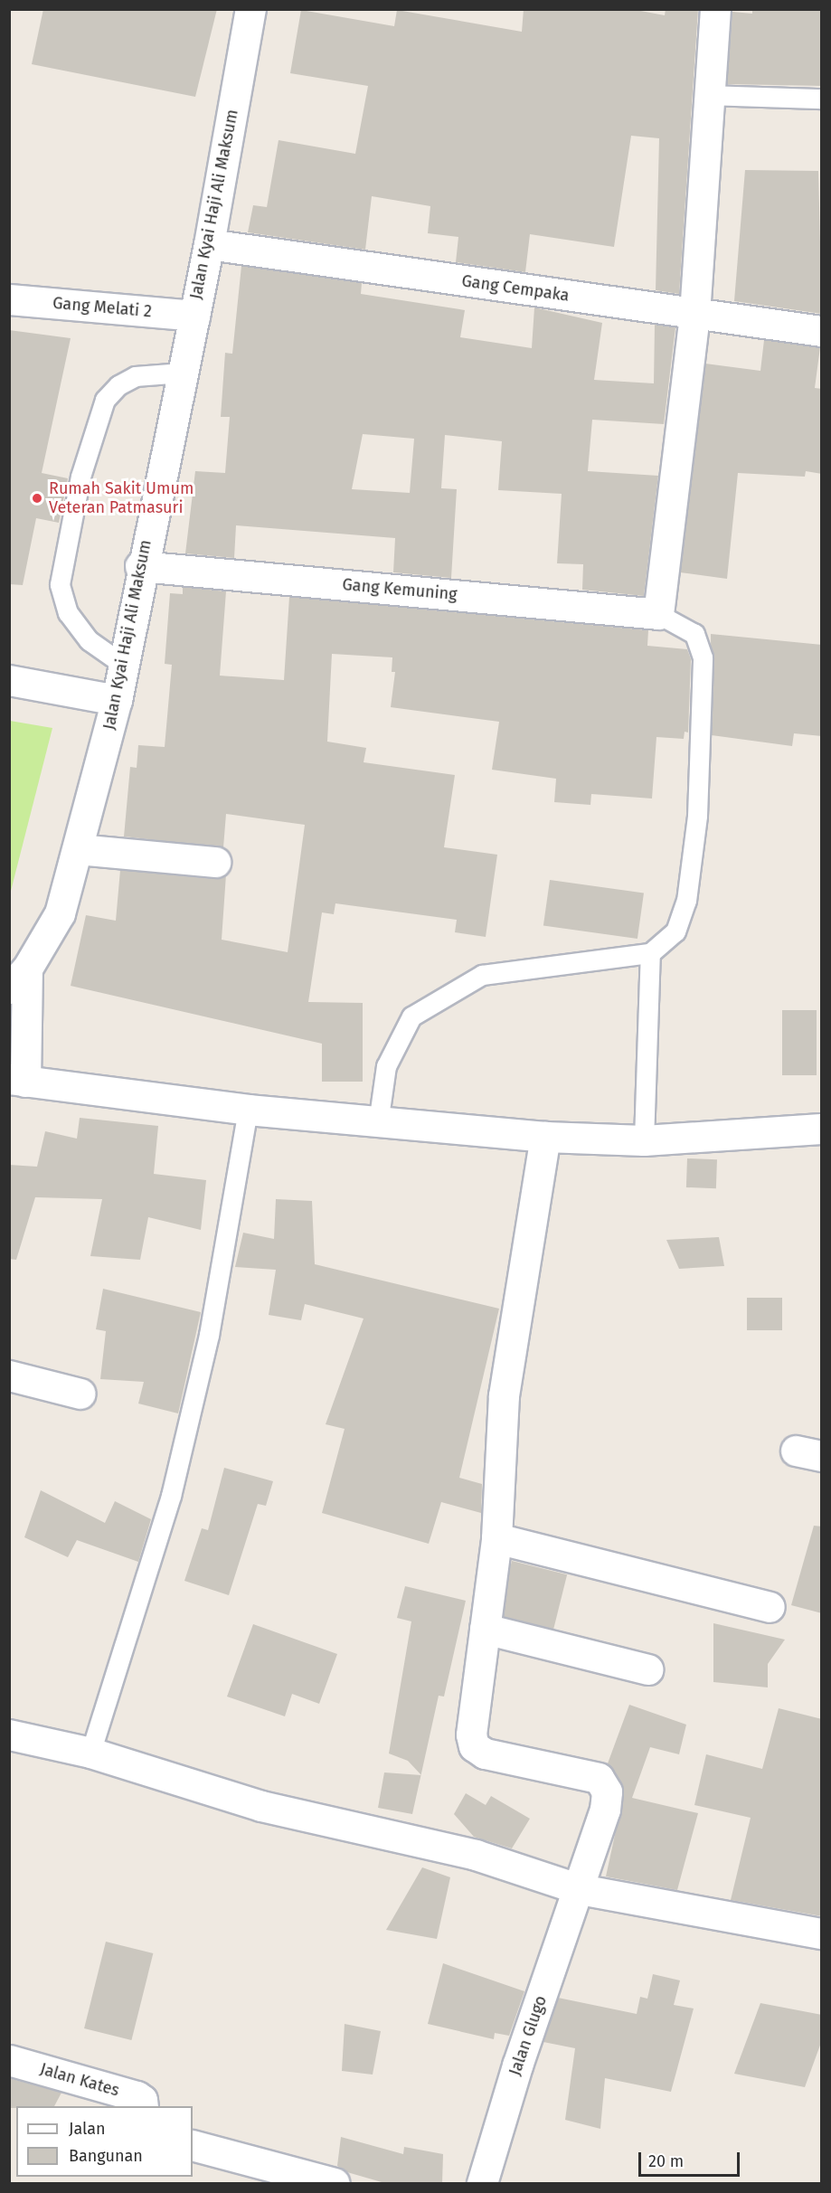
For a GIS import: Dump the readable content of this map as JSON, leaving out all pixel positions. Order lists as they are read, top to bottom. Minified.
{"streets":{"street":["Jalan Kyai Haji Ali Maksum","Gang Cempaka","Gang Melati 2","Gang Kemuning","Jalan Glugo","Jalan Kates"]},"crossings":[["Jalan Kyai Haji Ali Maksum","Gang Cempaka"],["Jalan Kyai Haji Ali Maksum","Gang Melati 2"],["Jalan Kyai Haji Ali Maksum","Gang Kemuning"]],"places":["Rumah Sakit Umum Veteran Patmasuri"],"legend":["Jalan","Bangunan"],"scale_bar":"20 m"}
